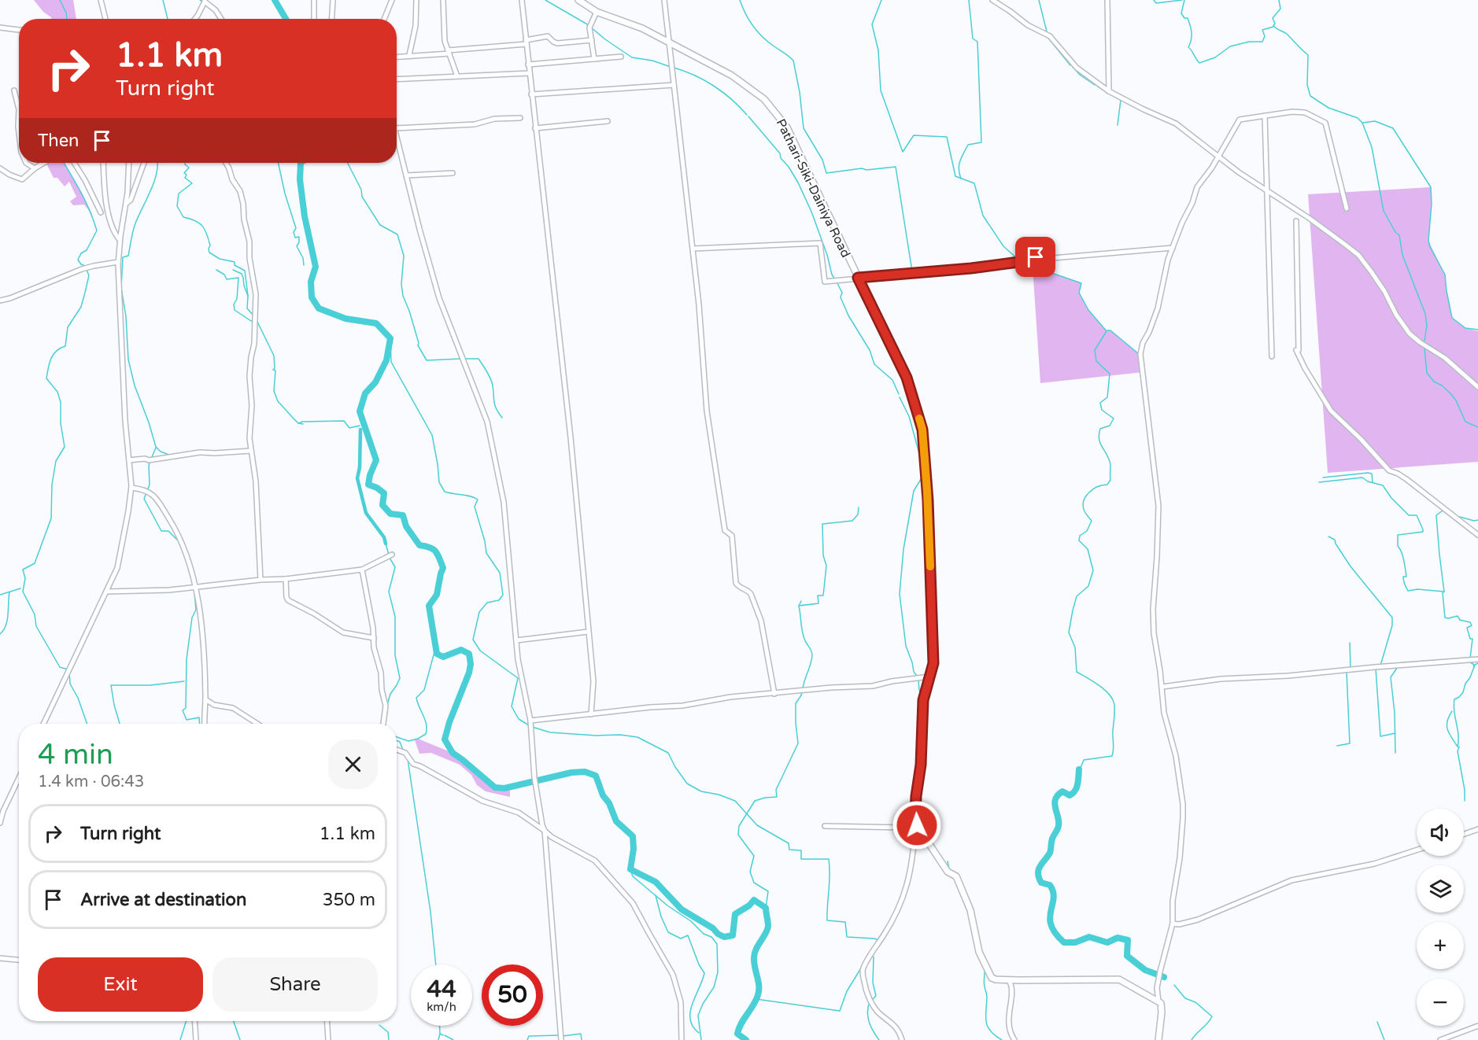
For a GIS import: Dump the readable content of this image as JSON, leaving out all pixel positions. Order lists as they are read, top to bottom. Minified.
{"streets":{"main road":["Pathari-Siki-Dainiya Road"]},"page":{"turn":["1.1 km","Turn right"],"then":"Then","heading":["4 min","1.4 km · 06:43"],"list":[{"name":"Turn right","value":"1.1 km"},{"name":"Arrive at destination","value":"350 m"}],"map_buttons":["+","−"],"buttons":["Exit","Share"],"speed":"44 km/h","limit":"50"}}
